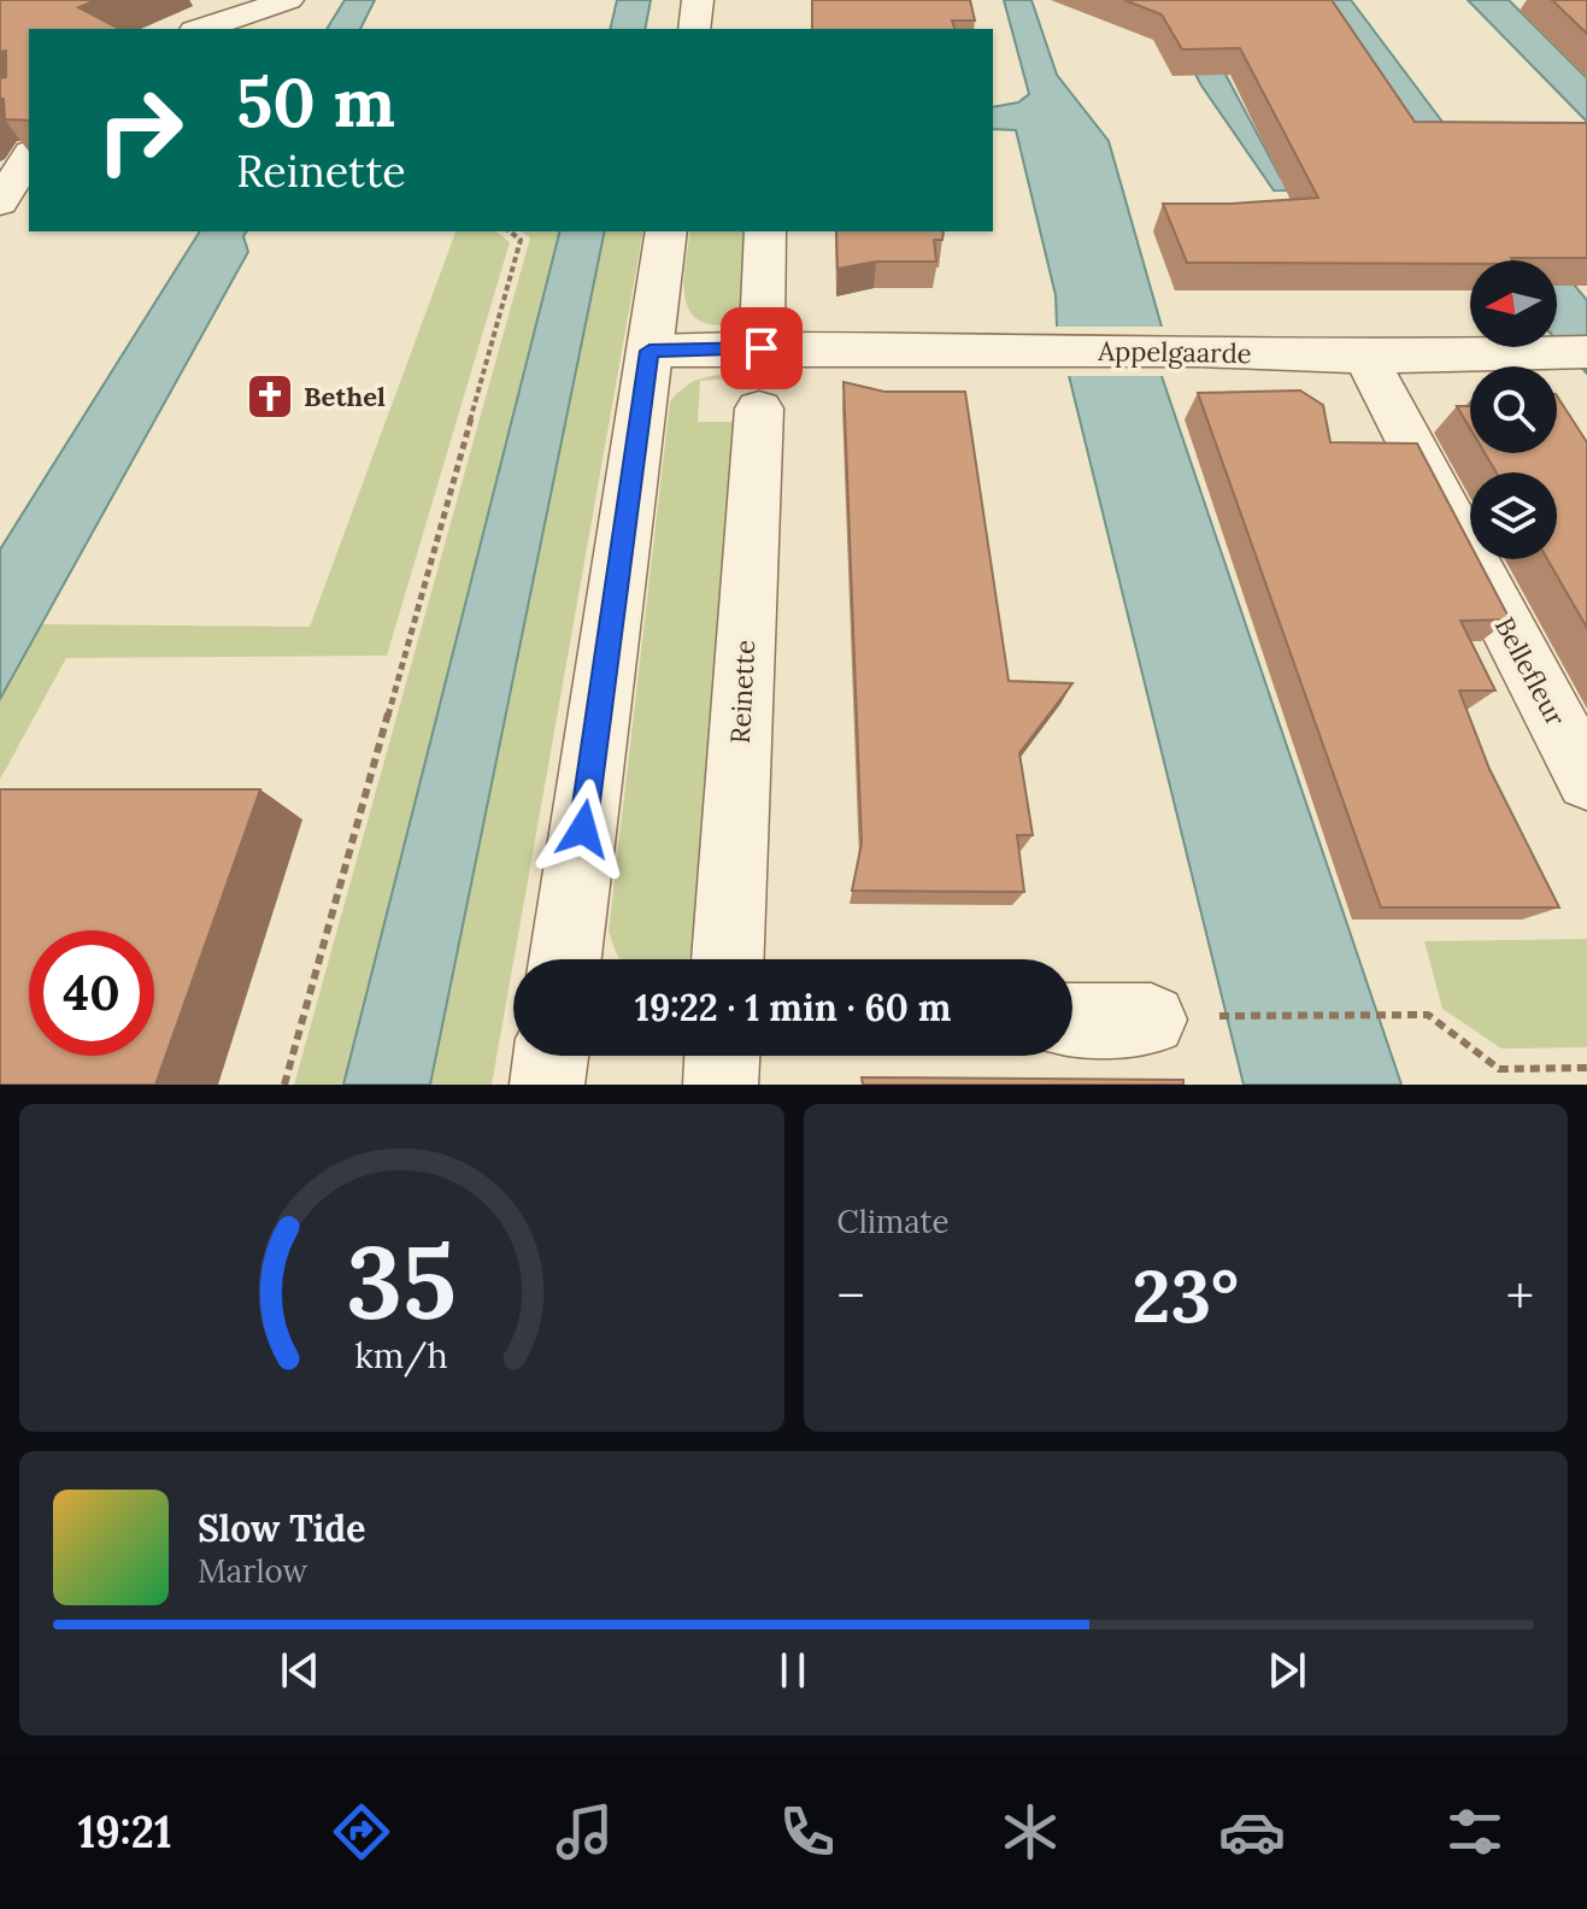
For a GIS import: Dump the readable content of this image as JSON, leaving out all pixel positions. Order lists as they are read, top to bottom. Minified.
{"streets":{"street":["Appelgaarde","Bellefleur","Reinette"]},"crossings":[["Appelgaarde","Bellefleur"]],"places":{"church":["Bethel"]},"north":"left","page":{"turn":["50 m","Reinette"],"limit":"40","trip":"19:22 · 1 min · 60 m","tile":"Climate","heat":["−","23°","+"],"song":["Slow Tide","Marlow"],"tabs":"19:21","gauge":["35","km/h"]}}
